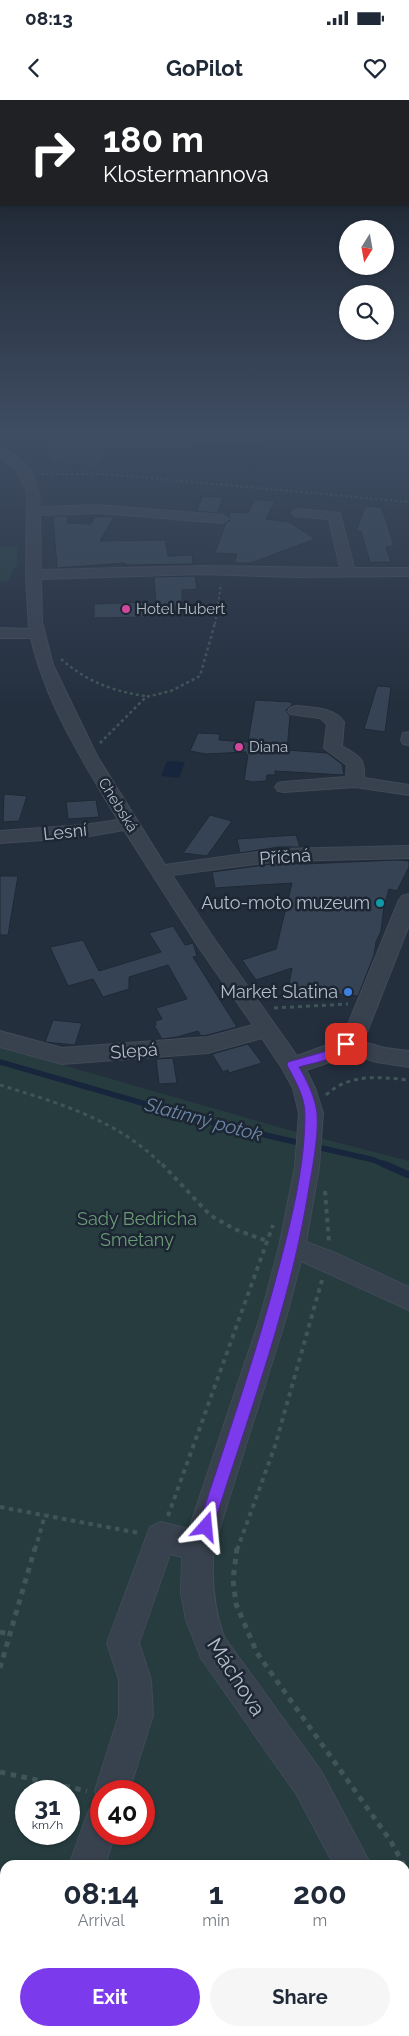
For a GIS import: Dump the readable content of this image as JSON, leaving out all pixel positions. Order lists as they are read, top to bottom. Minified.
{"streets":{"street":["Chebská","Lesní","Příčná","Slepá","Máchova"]},"crossings":[["Chebská","Lesní"],["Chebská","Příčná"],["Chebská","Slepá"],["Chebská","Máchova"]],"water":["Slatinný potok"],"parks":["Sady Bedřicha Smetany"],"places":["Hotel Hubert","Diana","Auto-moto muzeum","Market Slatina"],"north":"bottom","page":{"status":"08:13","header":"GoPilot","turn":["180 m","Klostermannova"],"speed":"31 km/h","limit":"40","eta":["08:14","Arrival","1","min","200","m"],"buttons":["Exit","Share"]}}
